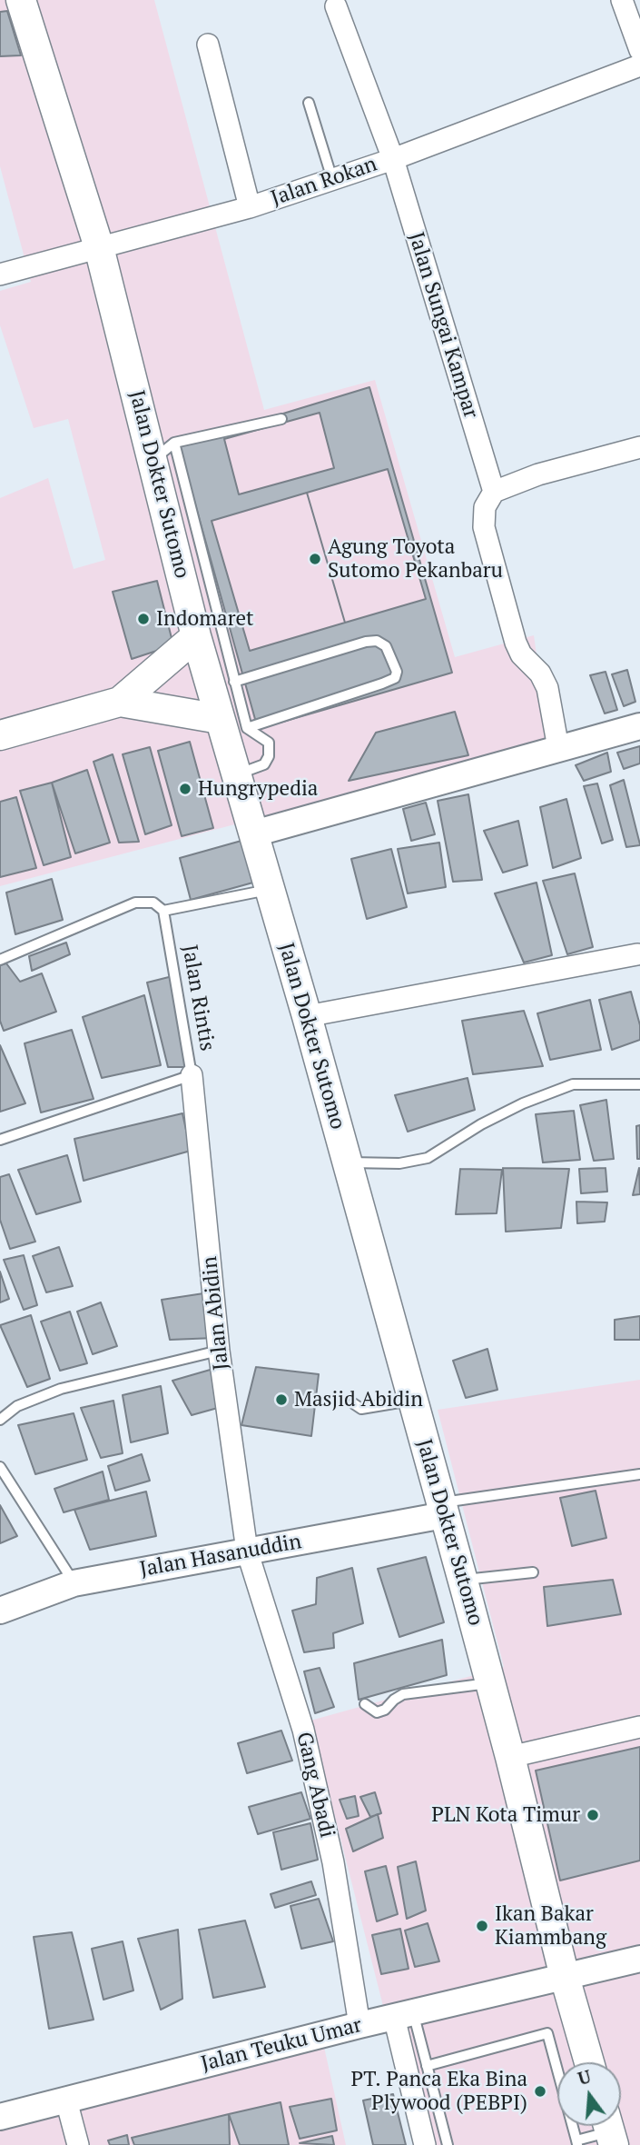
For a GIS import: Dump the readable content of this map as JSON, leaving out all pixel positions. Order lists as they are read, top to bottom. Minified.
{"streets":{"main road":["Jalan Dokter Sutomo"],"street":["Jalan Rokan","Jalan Sungai Kampar","Jalan Abidin","Jalan Hasanuddin","Gang Abadi","Jalan Teuku Umar"],"lane":["Jalan Rintis"]},"crossings":[["Jalan Rokan","Jalan Sungai Kampar"],["Jalan Rokan","Jalan Dokter Sutomo"],["Jalan Dokter Sutomo","Jalan Hasanuddin"],["Jalan Dokter Sutomo","Jalan Teuku Umar"],["Jalan Rintis","Jalan Abidin"],["Jalan Abidin","Jalan Hasanuddin"],["Jalan Abidin","Gang Abadi"],["Jalan Hasanuddin","Gang Abadi"],["Gang Abadi","Jalan Teuku Umar"]],"places":["Agung Toyota Sutomo Pekanbaru","Indomaret","Hungrypedia","Masjid Abidin","PLN Kota Timur","Ikan Bakar Kiammbang","PT. Panca Eka Bina Plywood (PEBPI)"],"north":"top"}
